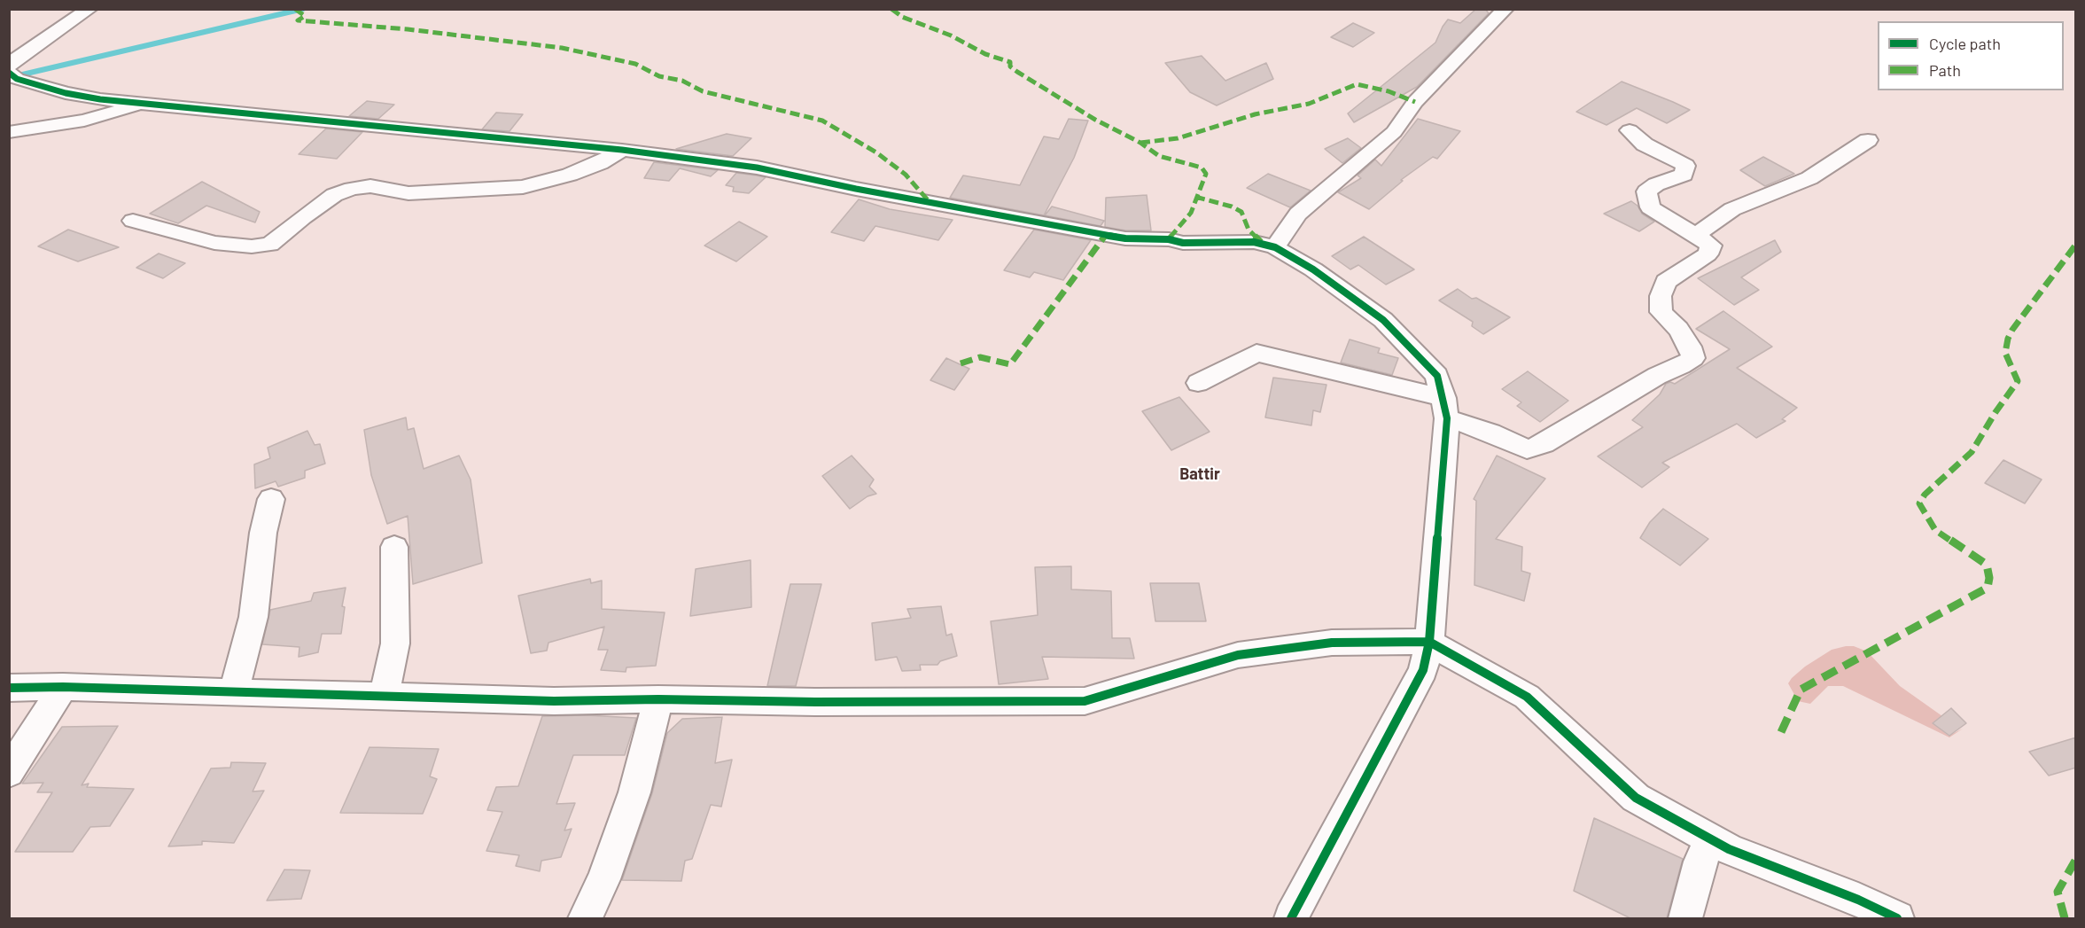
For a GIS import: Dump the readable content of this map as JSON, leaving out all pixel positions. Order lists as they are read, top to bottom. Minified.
{"districts":["Battir"],"legend":["Cycle path","Path"]}
